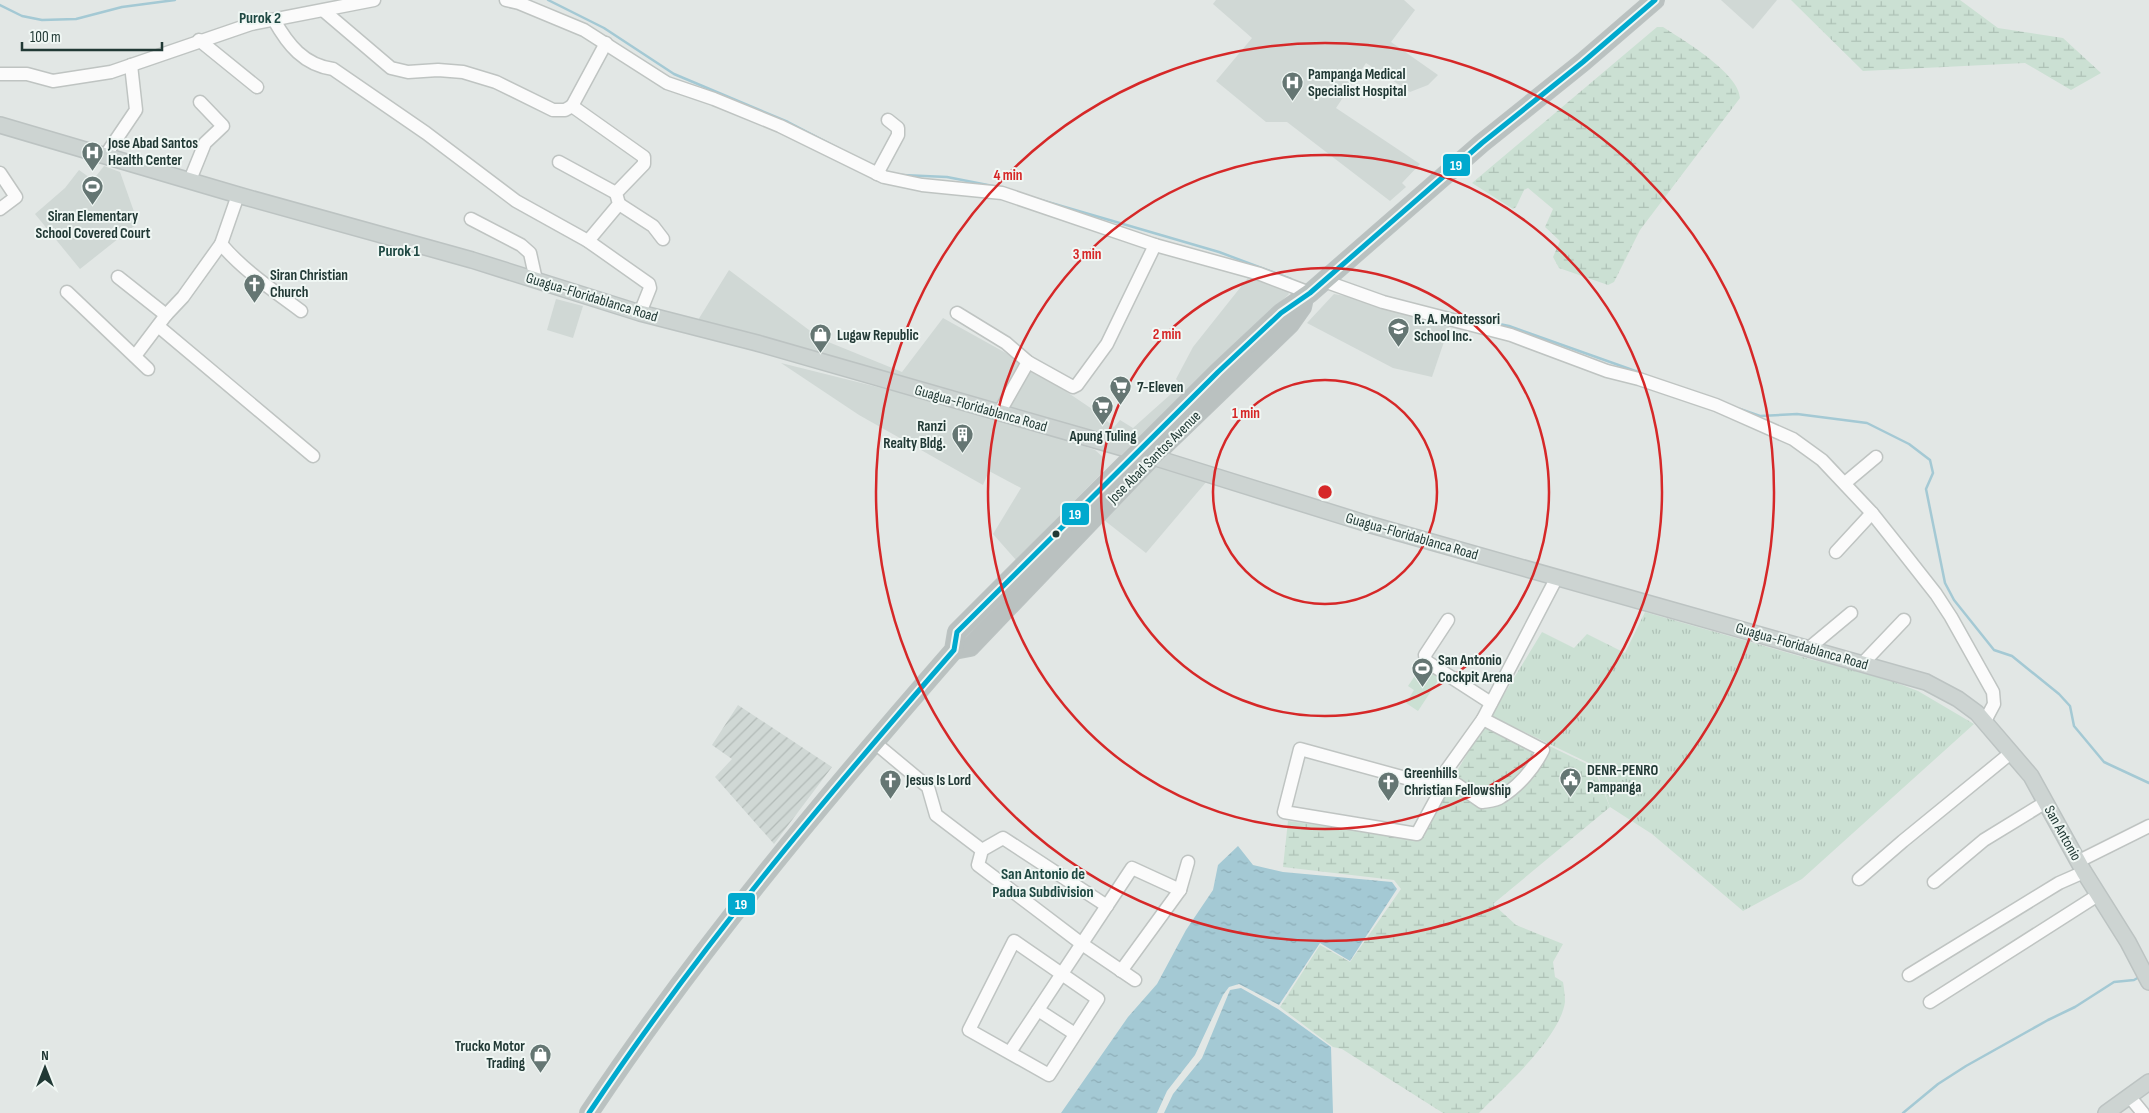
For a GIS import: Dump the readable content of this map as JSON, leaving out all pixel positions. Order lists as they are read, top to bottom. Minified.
{"streets":{"highway":["Jose Abad Santos Avenue"],"main road":["Guagua-Floridablanca Road","San Antonio"]},"crossings":[["Guagua-Floridablanca Road","Jose Abad Santos Avenue"],["Guagua-Floridablanca Road","San Antonio"]],"districts":["Purok 2","Purok 1","San Antonio de Padua Subdivision"],"places":{"hospital":["Pampanga Medical Specialist Hospital","Jose Abad Santos Health Center"],"sports":["Siran Elementary School Covered Court","San Antonio Cockpit Arena"],"church":["Siran Christian Church","Jesus Is Lord","Greenhills Christian Fellowship"],"school or university":["R. A. Montessori School Inc."],"shop":["Lugaw Republic","Trucko Motor Trading"],"supermarket":["7-Eleven","Apung Tuling"],"building":["Ranzi Realty Bldg."],"public building":["DENR-PENRO Pampanga"]},"lines":["transit line 19"],"scale_bar":"100 m","north":"top","rings":["4 min","3 min","2 min","1 min"]}
